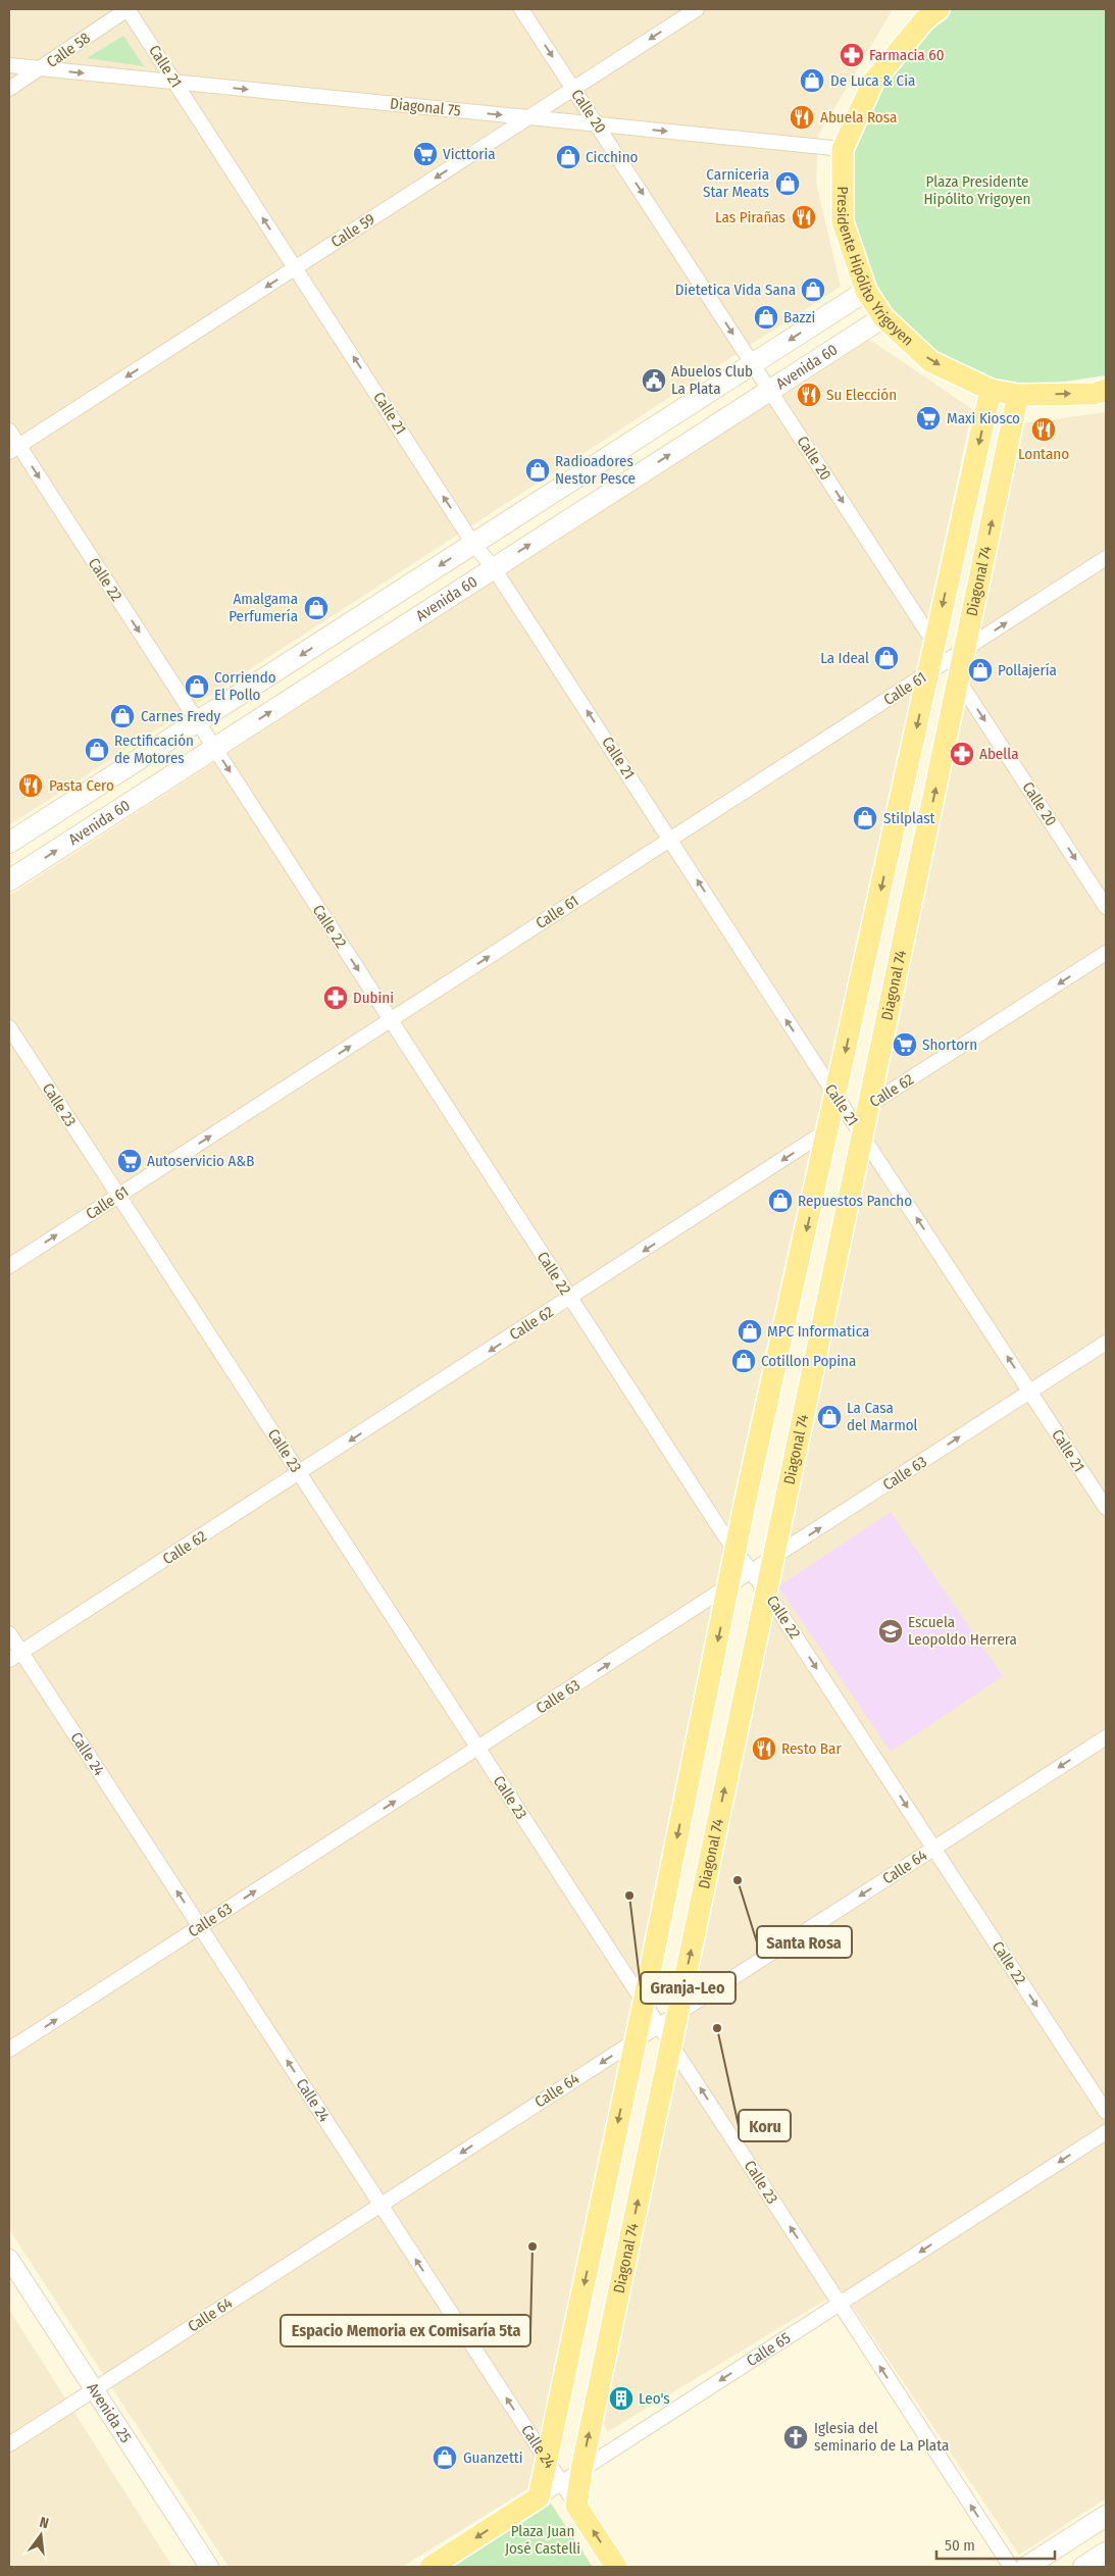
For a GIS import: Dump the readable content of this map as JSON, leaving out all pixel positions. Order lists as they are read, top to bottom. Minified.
{"streets":{"main road":["Presidente Hipólito Yrigoyen","Avenida 60","Diagonal 74","Calle 24","Calle 65"],"street":["Calle 58","Calle 21","Diagonal 75","Calle 20","Calle 59","Calle 22","Calle 61","Calle 62","Calle 23","Calle 63","Calle 64","Avenida 25"]},"crossings":[["Calle 58","Calle 21"],["Calle 58","Diagonal 75"],["Calle 21","Diagonal 75"],["Calle 21","Calle 59"],["Calle 21","Avenida 60"],["Calle 21","Diagonal 74"],["Calle 21","Calle 61"],["Calle 21","Calle 62"],["Calle 21","Calle 63"],["Diagonal 75","Calle 20"],["Diagonal 75","Calle 59"],["Diagonal 75","Presidente Hipólito Yrigoyen"],["Calle 20","Calle 59"],["Calle 20","Avenida 60"],["Calle 20","Diagonal 74"],["Calle 20","Calle 61"],["Calle 59","Calle 22"],["Presidente Hipólito Yrigoyen","Avenida 60"],["Presidente Hipólito Yrigoyen","Diagonal 74"],["Avenida 60","Calle 22"],["Calle 22","Diagonal 74"],["Calle 22","Calle 61"],["Calle 22","Calle 62"],["Calle 22","Calle 63"],["Calle 22","Calle 64"],["Diagonal 74","Calle 61"],["Diagonal 74","Calle 62"],["Diagonal 74","Calle 23"],["Diagonal 74","Calle 63"],["Diagonal 74","Calle 24"],["Diagonal 74","Calle 64"],["Diagonal 74","Calle 65"],["Calle 61","Calle 23"],["Calle 62","Calle 23"],["Calle 62","Calle 24"],["Calle 23","Calle 63"],["Calle 23","Calle 64"],["Calle 23","Calle 65"],["Calle 63","Calle 24"],["Calle 24","Calle 64"],["Calle 24","Calle 65"],["Calle 64","Avenida 25"]],"one_way":["Calle 21","Diagonal 75","Calle 20","Calle 59","Presidente Hipólito Yrigoyen","Calle 22","Calle 61","Calle 62","Calle 63","Calle 24","Calle 64","Calle 65"],"parks":["Plaza Presidente Hipólito Yrigoyen","Plaza Juan José Castelli"],"places":{"pharmacy":["Farmacia 60","Abella","Dubini"],"shop":["De Luca & Cia","Cicchino","Carniceria Star Meats","Dietetica Vida Sana","Bazzi","Radioadores Nestor Pesce","Amalgama Perfumería","La Ideal","Pollajería","Corriendo El Pollo","Carnes Fredy","Rectificación de Motores","Stilplast","Repuestos Pancho","MPC Informatica","Cotillon Popina","La Casa del Marmol","Guanzetti"],"restaurant":["Abuela Rosa","Las Pirañas","Su Elección","Lontano","Pasta Cero","Resto Bar"],"supermarket":["Victtoria","Maxi Kiosco","Shortorn","Autoservicio A&B"],"public building":["Abuelos Club La Plata"],"school or university":["Escuela Leopoldo Herrera"],"other":["Santa Rosa","Granja-Leo","Koru","Espacio Memoria ex Comisaría 5ta"],"building":["Leo's"],"church":["Iglesia del seminario de La Plata"]},"scale_bar":"50 m","north":"top"}
